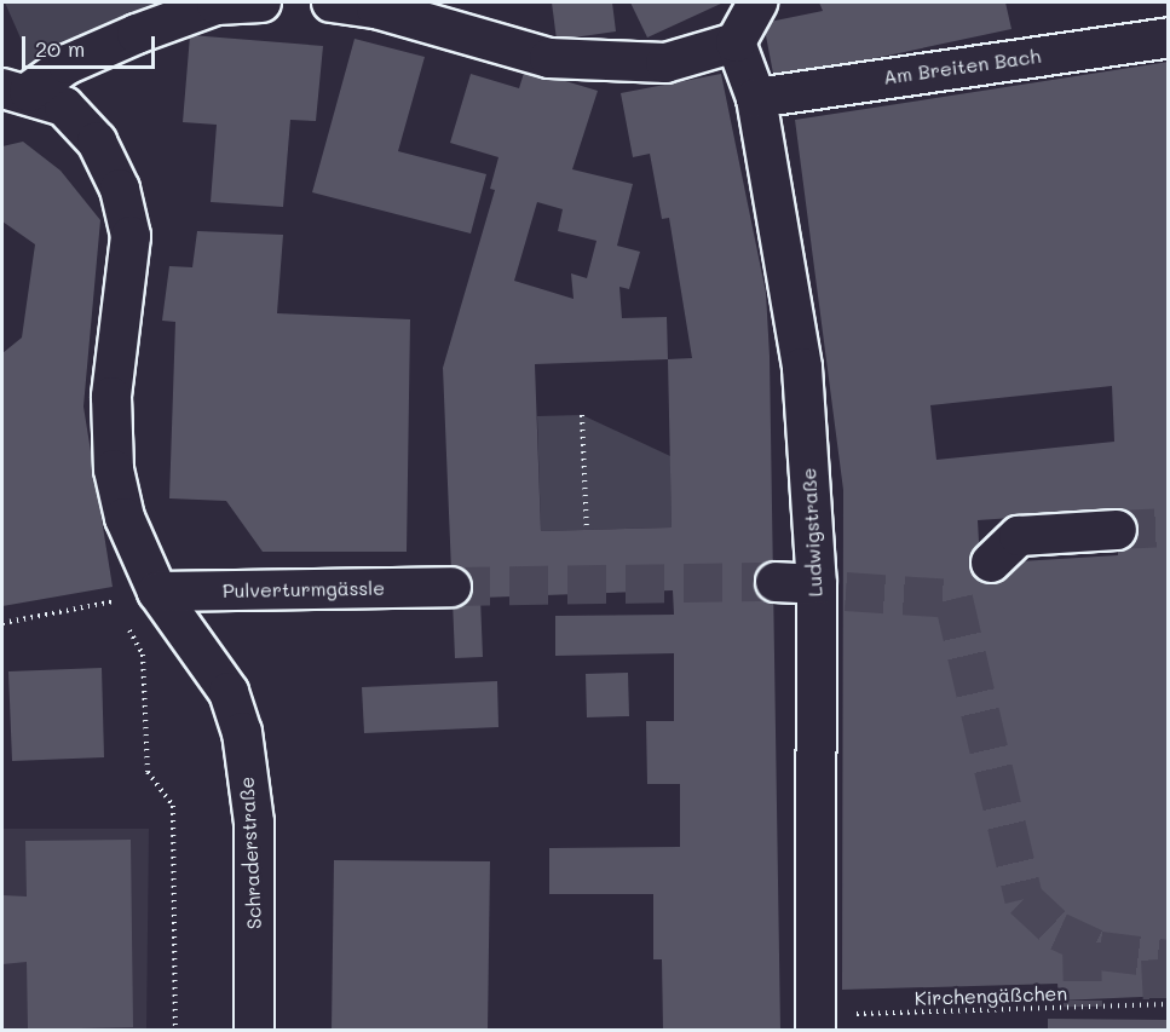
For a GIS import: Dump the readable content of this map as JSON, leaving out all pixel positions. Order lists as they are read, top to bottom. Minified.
{"streets":{"street":["Am Breiten Bach","Ludwigstraße","Pulverturmgässle","Schraderstraße"],"path":["Kirchengäßchen"]},"crossings":[["Am Breiten Bach","Ludwigstraße"],["Ludwigstraße","Kirchengäßchen"],["Pulverturmgässle","Schraderstraße"]],"scale_bar":"20 m"}
